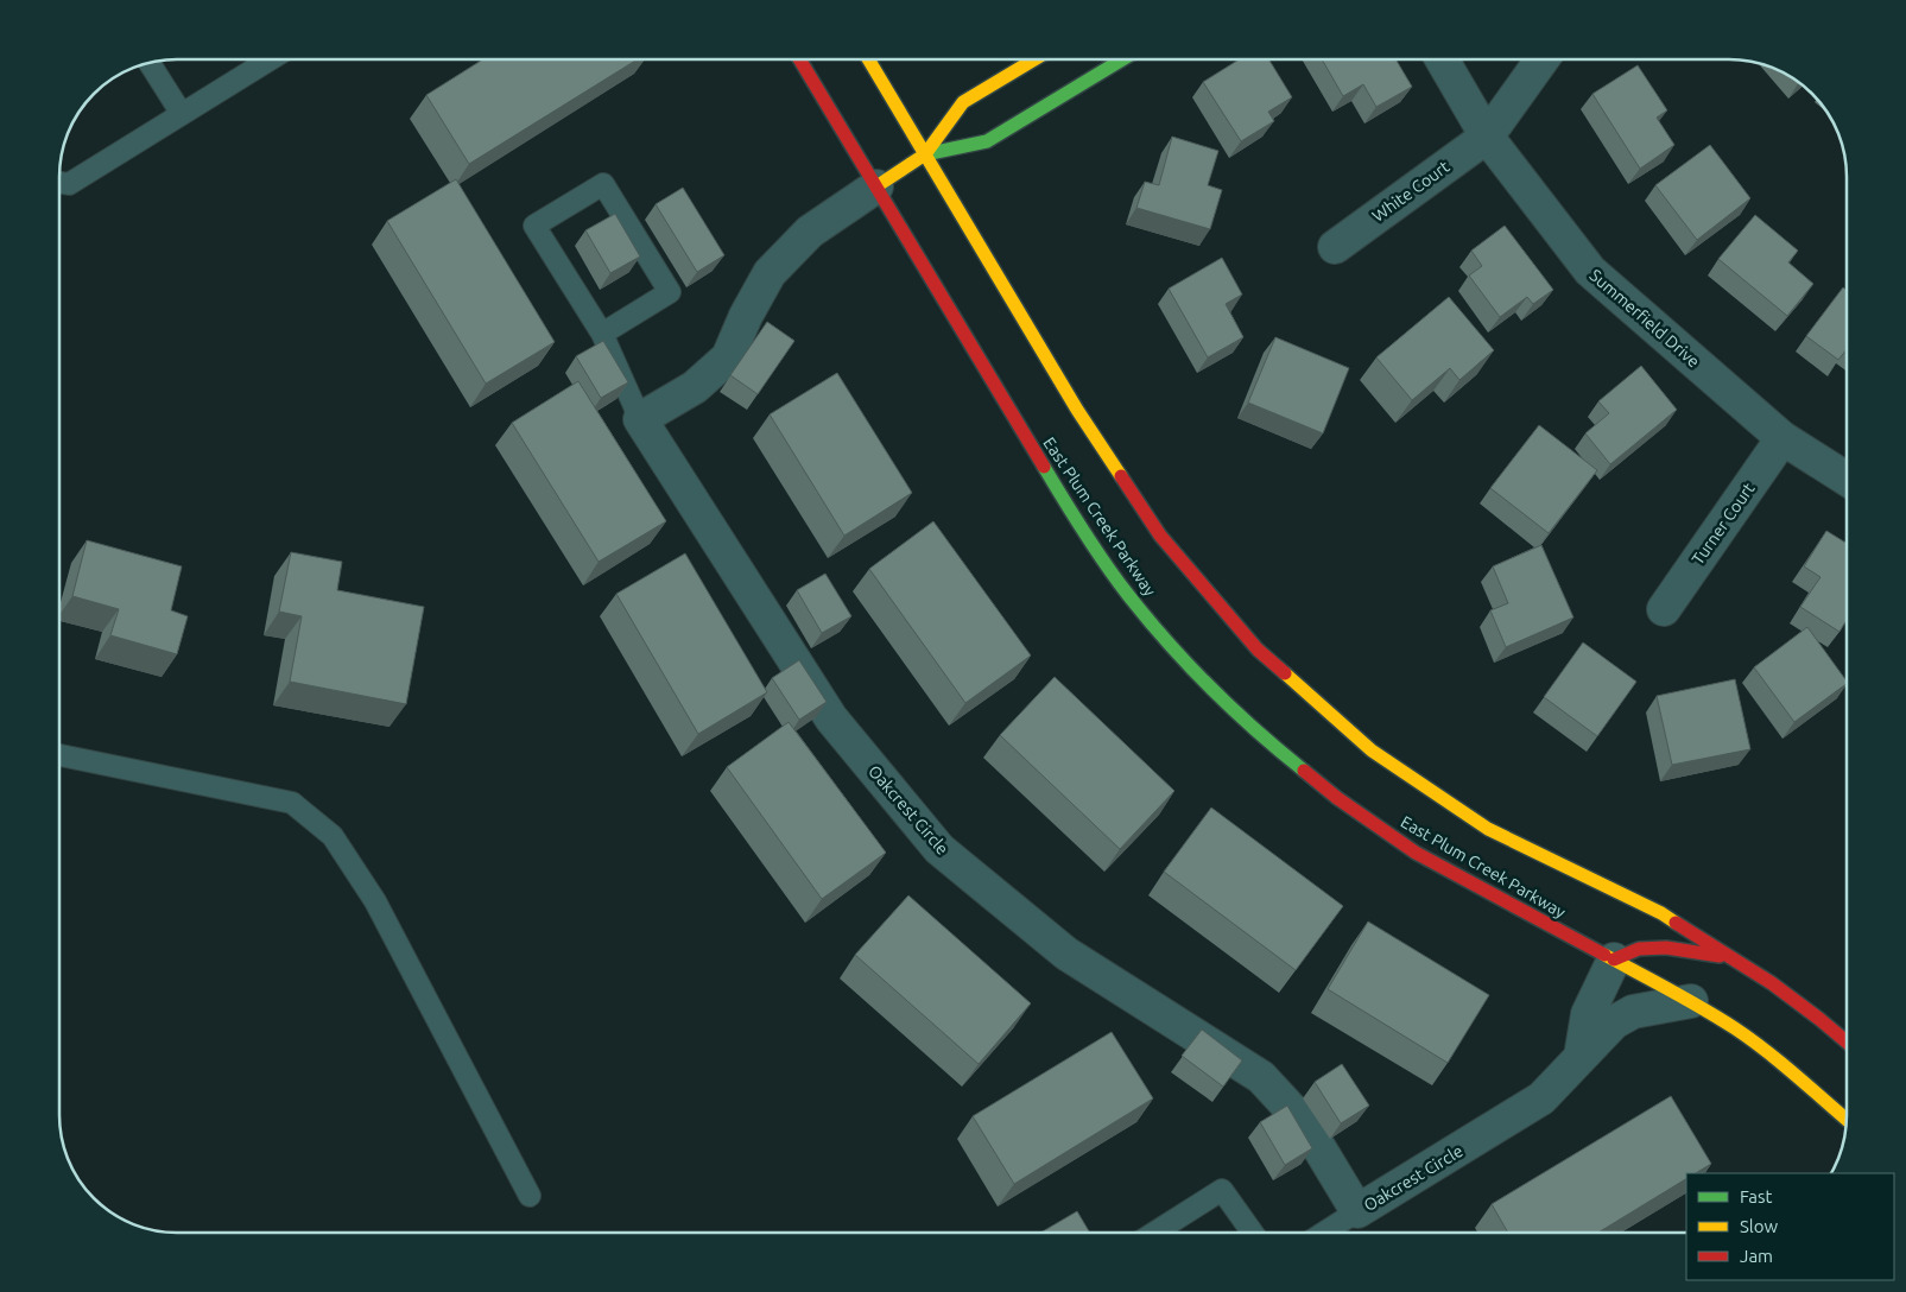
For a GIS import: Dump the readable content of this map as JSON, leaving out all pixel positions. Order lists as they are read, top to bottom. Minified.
{"streets":{"main road":["East Plum Creek Parkway"],"street":["White Court","Summerfield Drive","Turner Court","Oakcrest Circle"]},"crossings":[["White Court","Summerfield Drive"],["Summerfield Drive","Turner Court"],["East Plum Creek Parkway","Oakcrest Circle"]],"legend":["Fast","Slow","Jam"]}
